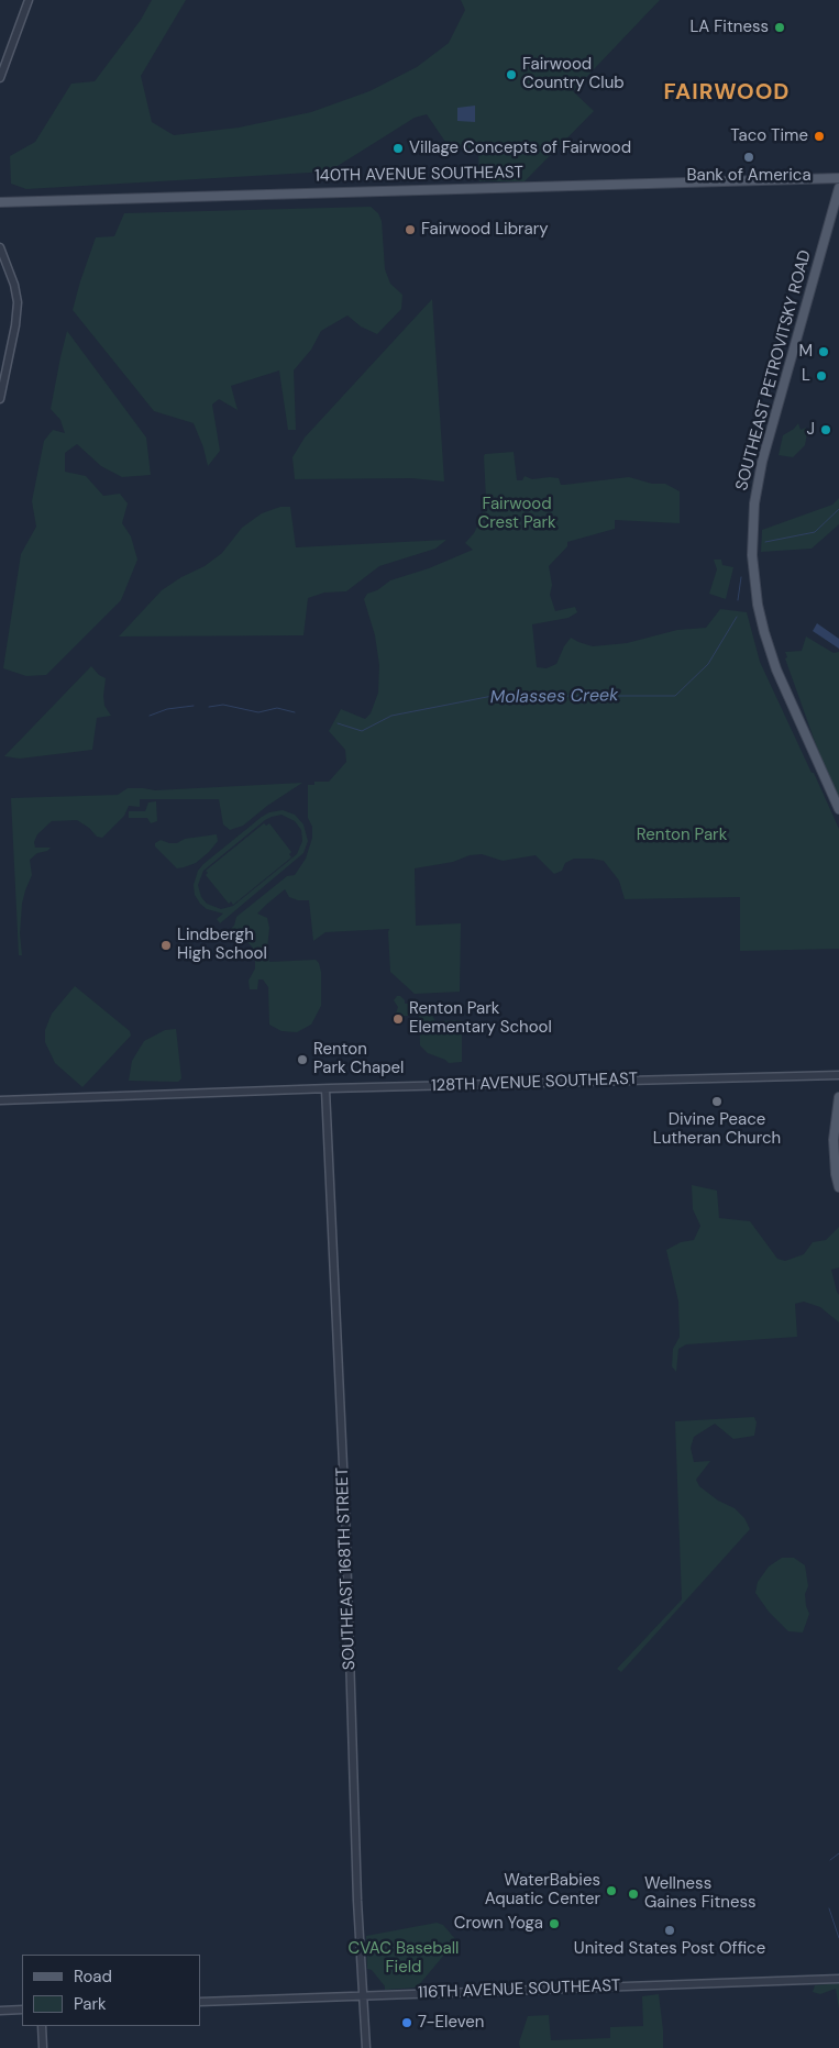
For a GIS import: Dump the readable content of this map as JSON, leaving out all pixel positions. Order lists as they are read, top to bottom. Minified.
{"streets":{"main road":["140TH AVENUE SOUTHEAST","SOUTHEAST PETROVITSKY ROAD"],"street":["128TH AVENUE SOUTHEAST","SOUTHEAST 168TH STREET","116TH AVENUE SOUTHEAST"]},"crossings":[["128TH AVENUE SOUTHEAST","SOUTHEAST 168TH STREET"],["SOUTHEAST 168TH STREET","116TH AVENUE SOUTHEAST"]],"districts":["FAIRWOOD"],"water":["Molasses Creek"],"parks":["Fairwood Crest Park","Renton Park","CVAC Baseball Field"],"places":["LA Fitness","Fairwood Country Club","Taco Time","Village Concepts of Fairwood","Bank of America","Fairwood Library","M","L","J","Lindbergh High School","Renton Park Elementary School","Renton Park Chapel","Divine Peace Lutheran Church","WaterBabies Aquatic Center","Wellness Gaines Fitness","Crown Yoga","United States Post Office","7-Eleven"],"legend":["Road","Park"]}
